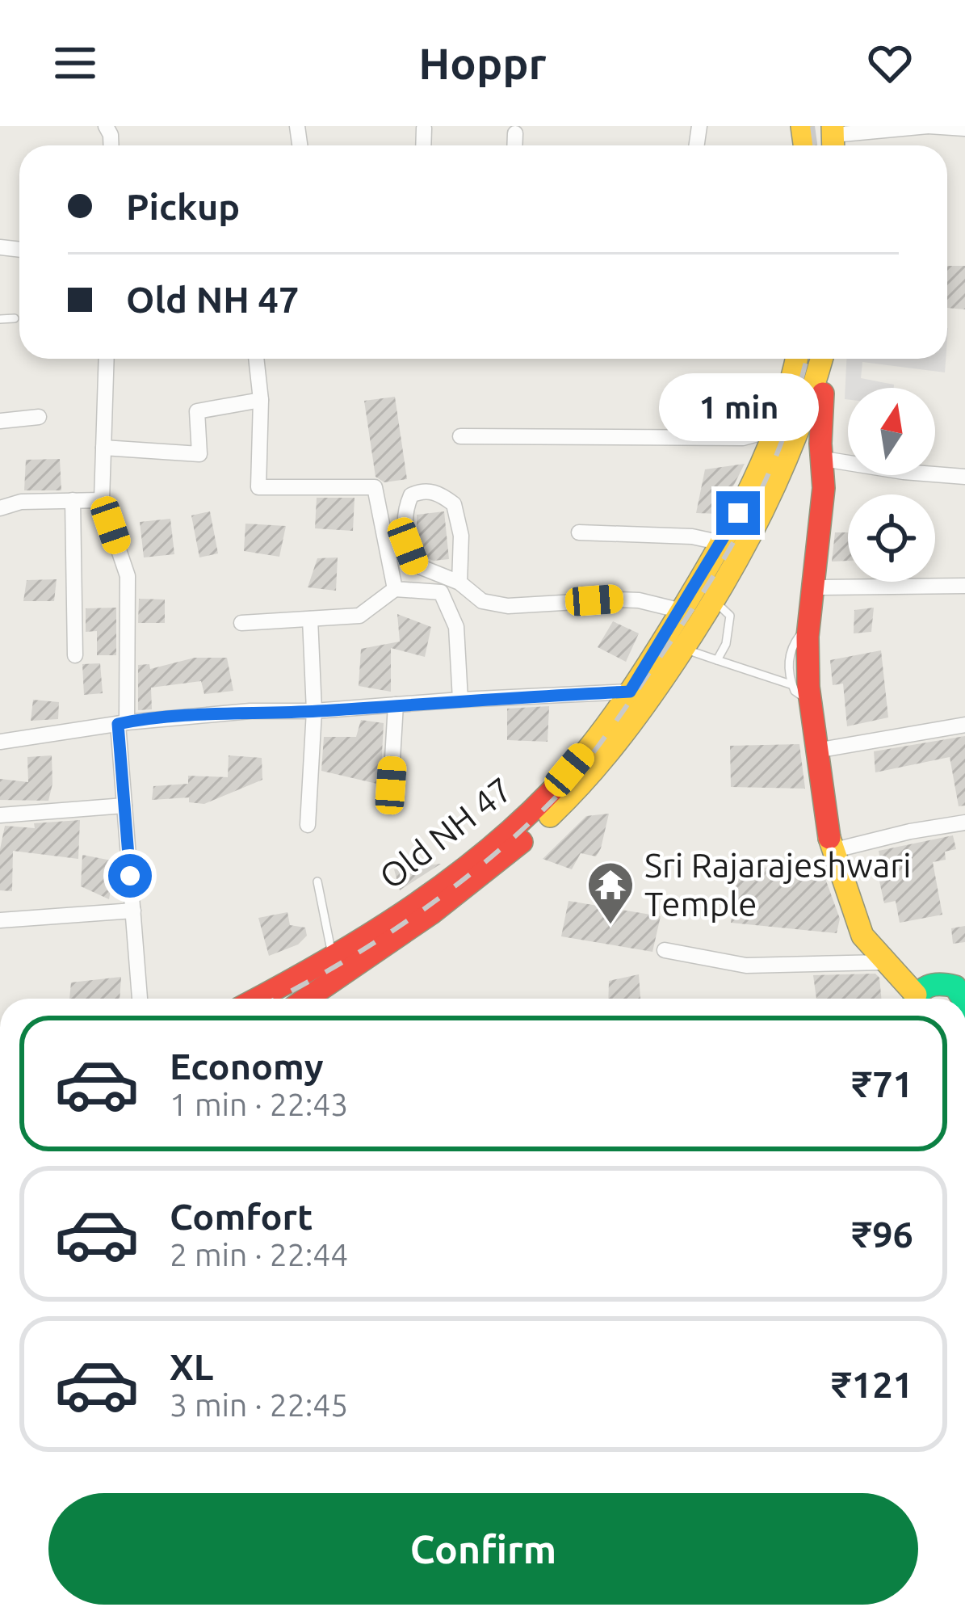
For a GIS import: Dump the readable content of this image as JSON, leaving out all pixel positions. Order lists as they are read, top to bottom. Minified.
{"streets":{"main road":["Old NH 47"]},"places":{"temple":["Sri Rajarajeshwari Temple"]},"north":"top","page":{"header":"Hoppr","banner":["Pickup","Old NH 47"],"bubble":"1 min","list":[{"name":"Economy","note":"1 min · 22:43","value":"₹71"},{"name":"Comfort","note":"2 min · 22:44","value":"₹96"},{"name":"XL","note":"3 min · 22:45","value":"₹121"}],"buttons":"Confirm"}}
